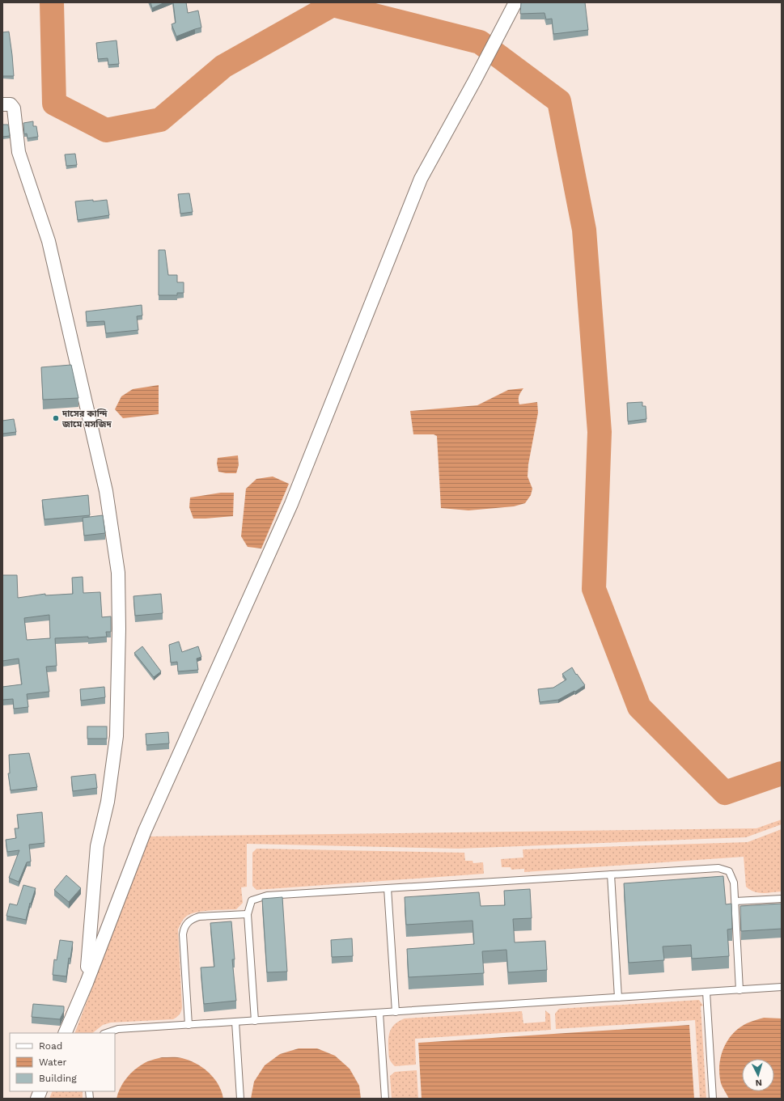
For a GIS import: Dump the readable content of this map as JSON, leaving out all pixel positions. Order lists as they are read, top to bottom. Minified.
{"places":["দাসের কান্দি জামে মসজিদ"],"legend":["Road","Water","Building"],"north":"bottom"}
